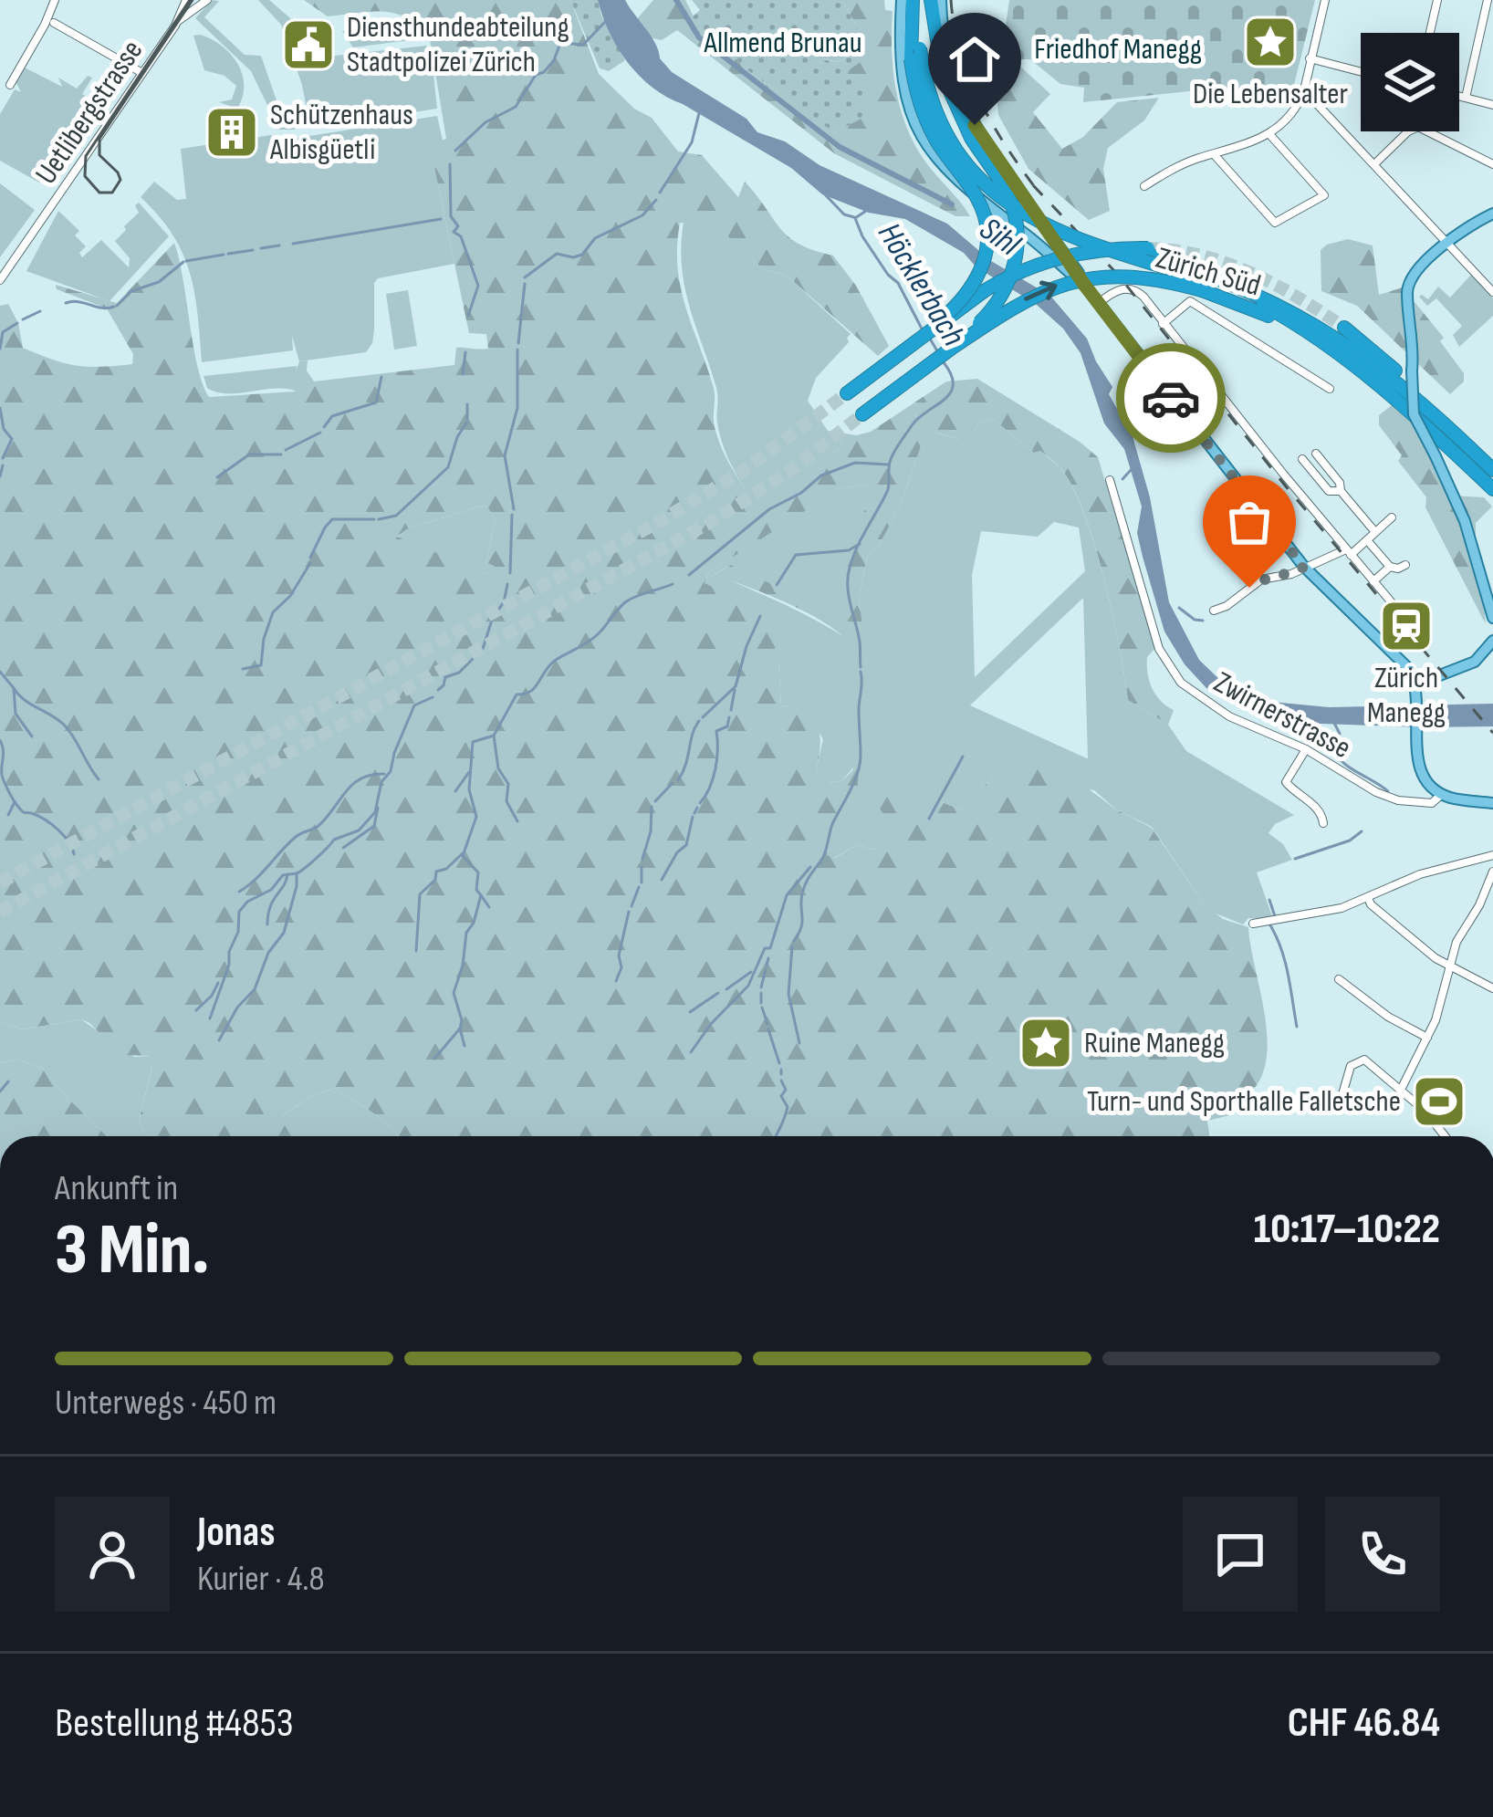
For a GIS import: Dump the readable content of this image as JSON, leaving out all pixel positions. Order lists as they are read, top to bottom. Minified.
{"streets":{"highway":["Zürich Süd"],"street":["Uetlibergstrasse","Zwirnerstrasse"]},"water":["Sihl","Höcklerbach"],"parks":["Allmend Brunau","Friedhof Manegg"],"places":{"place":["Die Lebensalter","Ruine Manegg"],"public building":["Diensthundeabteilung Stadtpolizei Zürich"],"building":["Schützenhaus Albisgüetli"],"station":["Zürich Manegg"],"sports":["Turn- und Sporthalle Falletsche"]},"page":{"heading":["3 Min.","Ankunft in","10:17–10:22"],"panel":["Jonas","Kurier · 4.8","Bestellung #4853","CHF 46.84"],"bar":"Unterwegs · 450 m"}}
